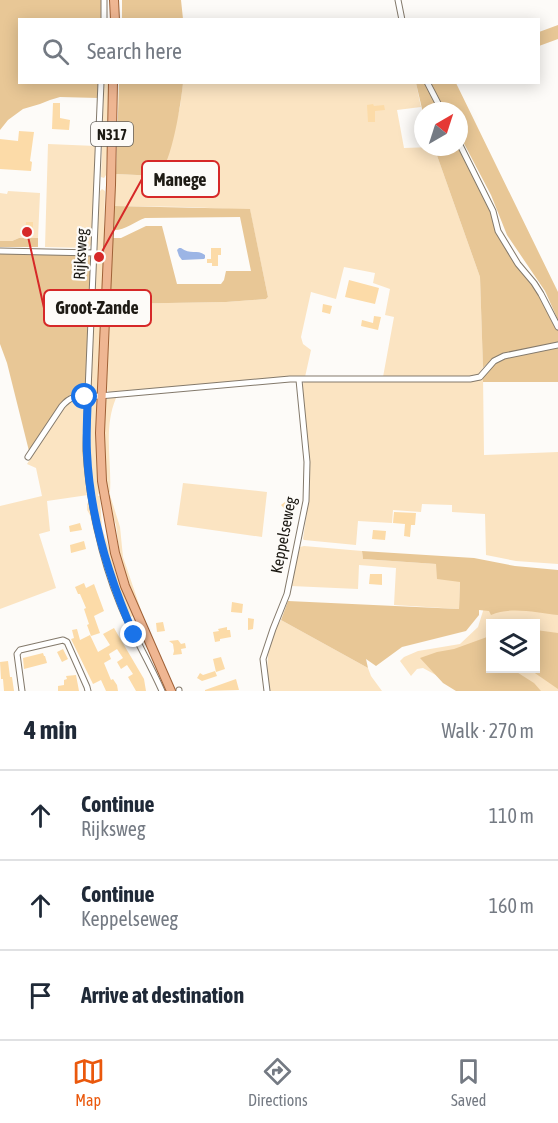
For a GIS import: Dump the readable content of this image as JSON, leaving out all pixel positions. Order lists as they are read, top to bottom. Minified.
{"streets":{"main road":["N317","Rijksweg"],"street":["Keppelseweg"]},"crossings":[["N317","Rijksweg"]],"places":["Groot-Zande","Manege"],"north":"top right","page":{"search":"Search here","heading":["4 min","Walk · 270 m"],"list":[["Continue","Rijksweg","110 m"],["Continue","Keppelseweg","160 m"],"Arrive at destination"],"nav":["Map","Directions","Saved"]}}
